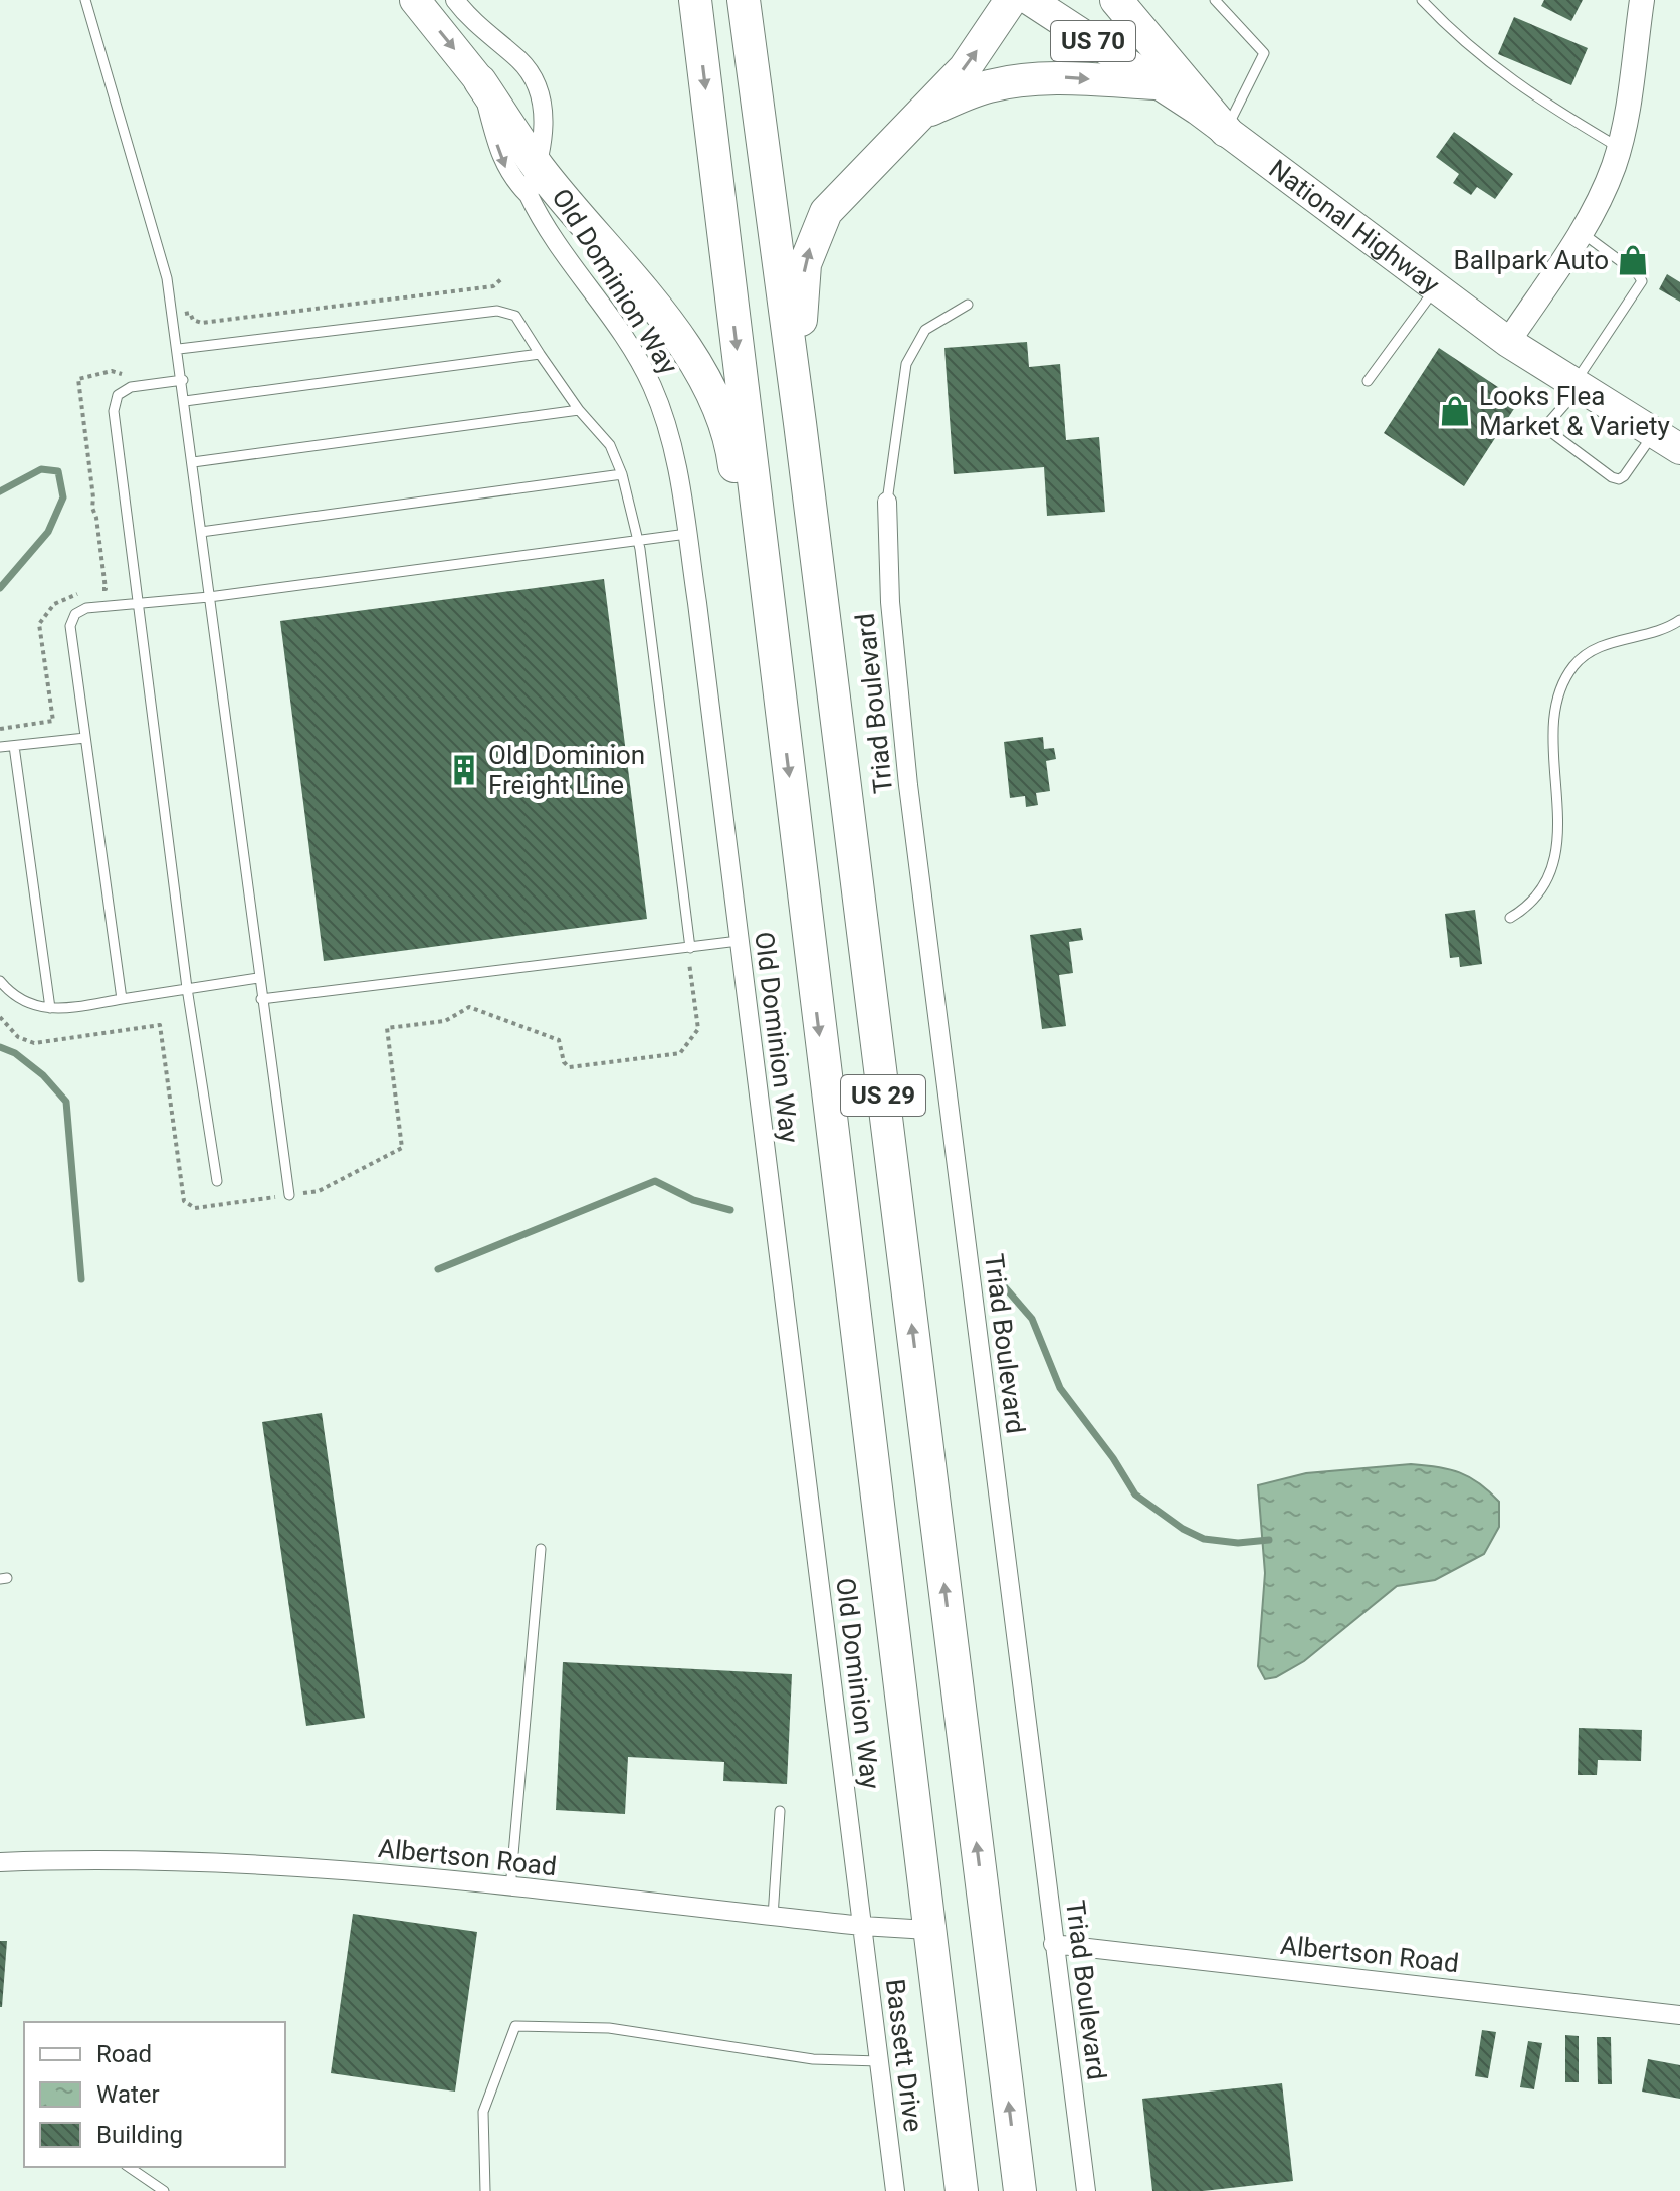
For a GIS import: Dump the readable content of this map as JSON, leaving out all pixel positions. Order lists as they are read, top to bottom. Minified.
{"streets":{"highway":["US 29"],"main road":["US 70","National Highway"],"street":["Old Dominion Way","Triad Boulevard","Albertson Road","Bassett Drive"]},"crossings":[["Old Dominion Way","Albertson Road"],["Old Dominion Way","Bassett Drive"],["Triad Boulevard","Albertson Road"],["US 29","Albertson Road"],["Albertson Road","Bassett Drive"]],"places":{"shop":["Ballpark Auto","Looks Flea Market & Variety"],"building":["Old Dominion Freight Line"]},"legend":["Road","Water","Building"]}
